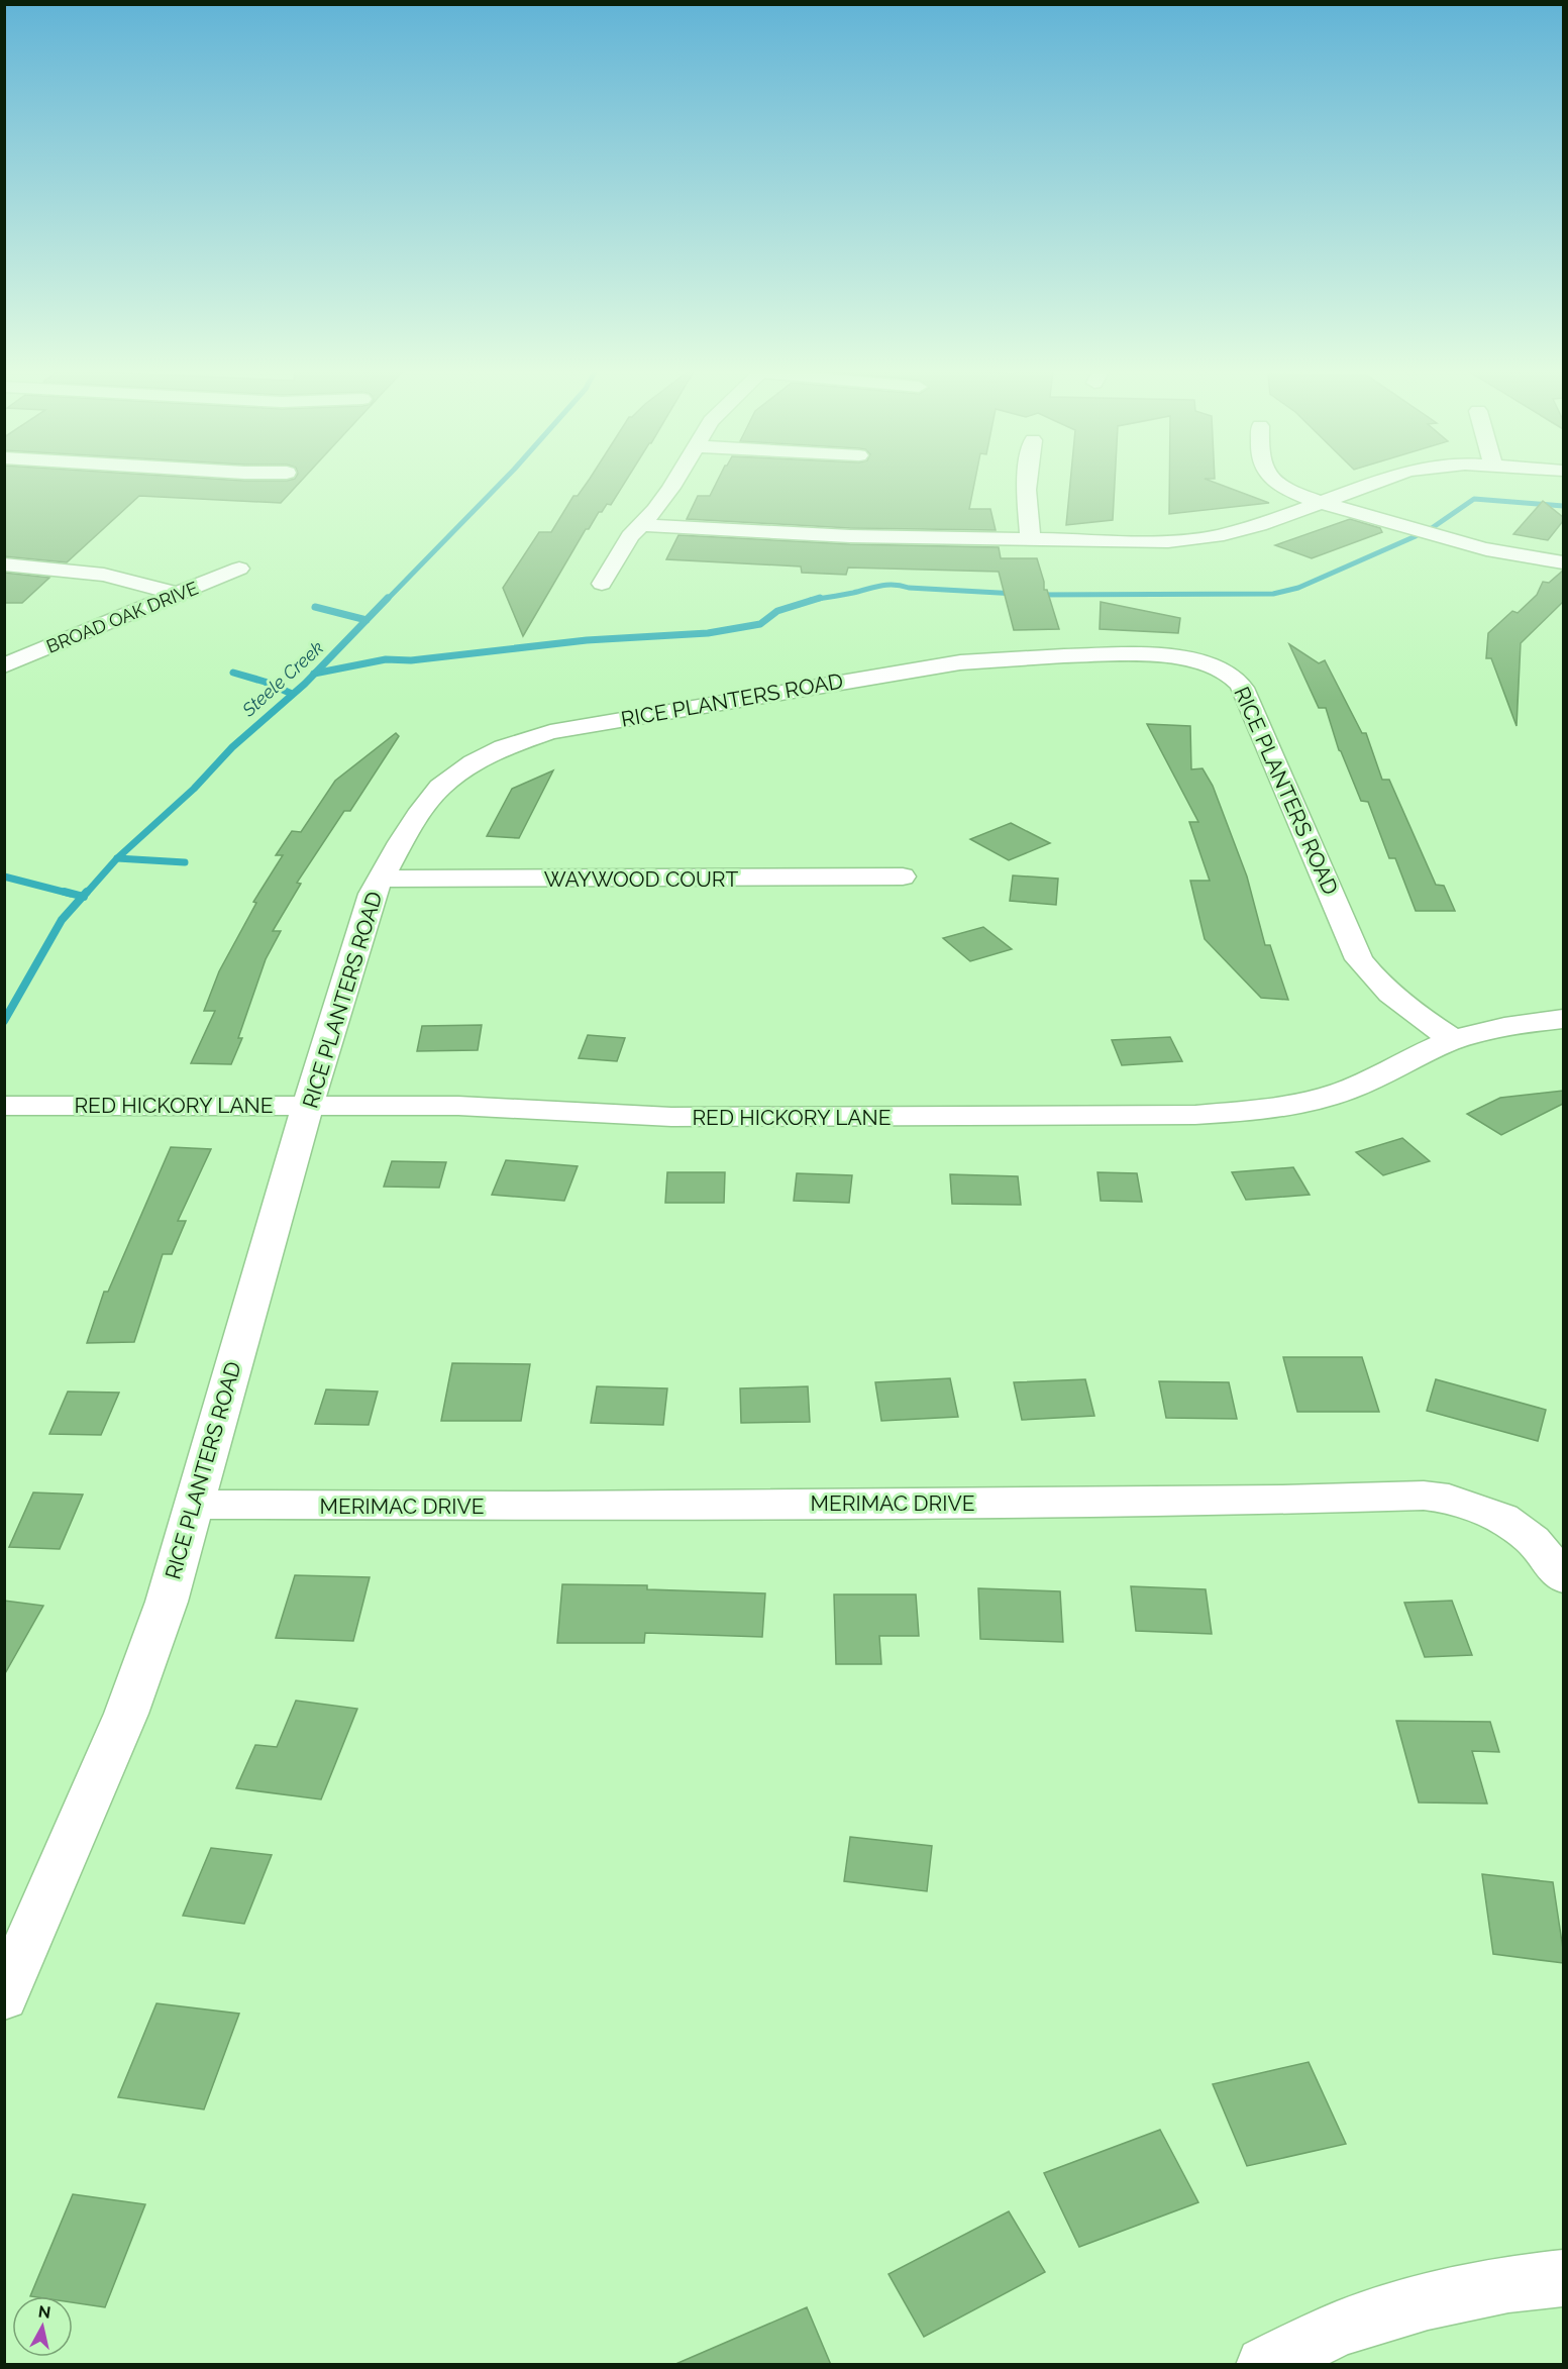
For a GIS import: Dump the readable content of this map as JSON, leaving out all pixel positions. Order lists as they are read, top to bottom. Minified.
{"streets":{"street":["BROAD OAK DRIVE","RICE PLANTERS ROAD","WAYWOOD COURT","RED HICKORY LANE","MERIMAC DRIVE"]},"crossings":[["RICE PLANTERS ROAD","WAYWOOD COURT"],["RICE PLANTERS ROAD","RED HICKORY LANE"],["RICE PLANTERS ROAD","MERIMAC DRIVE"]],"water":["Steele Creek"],"north":"top"}
